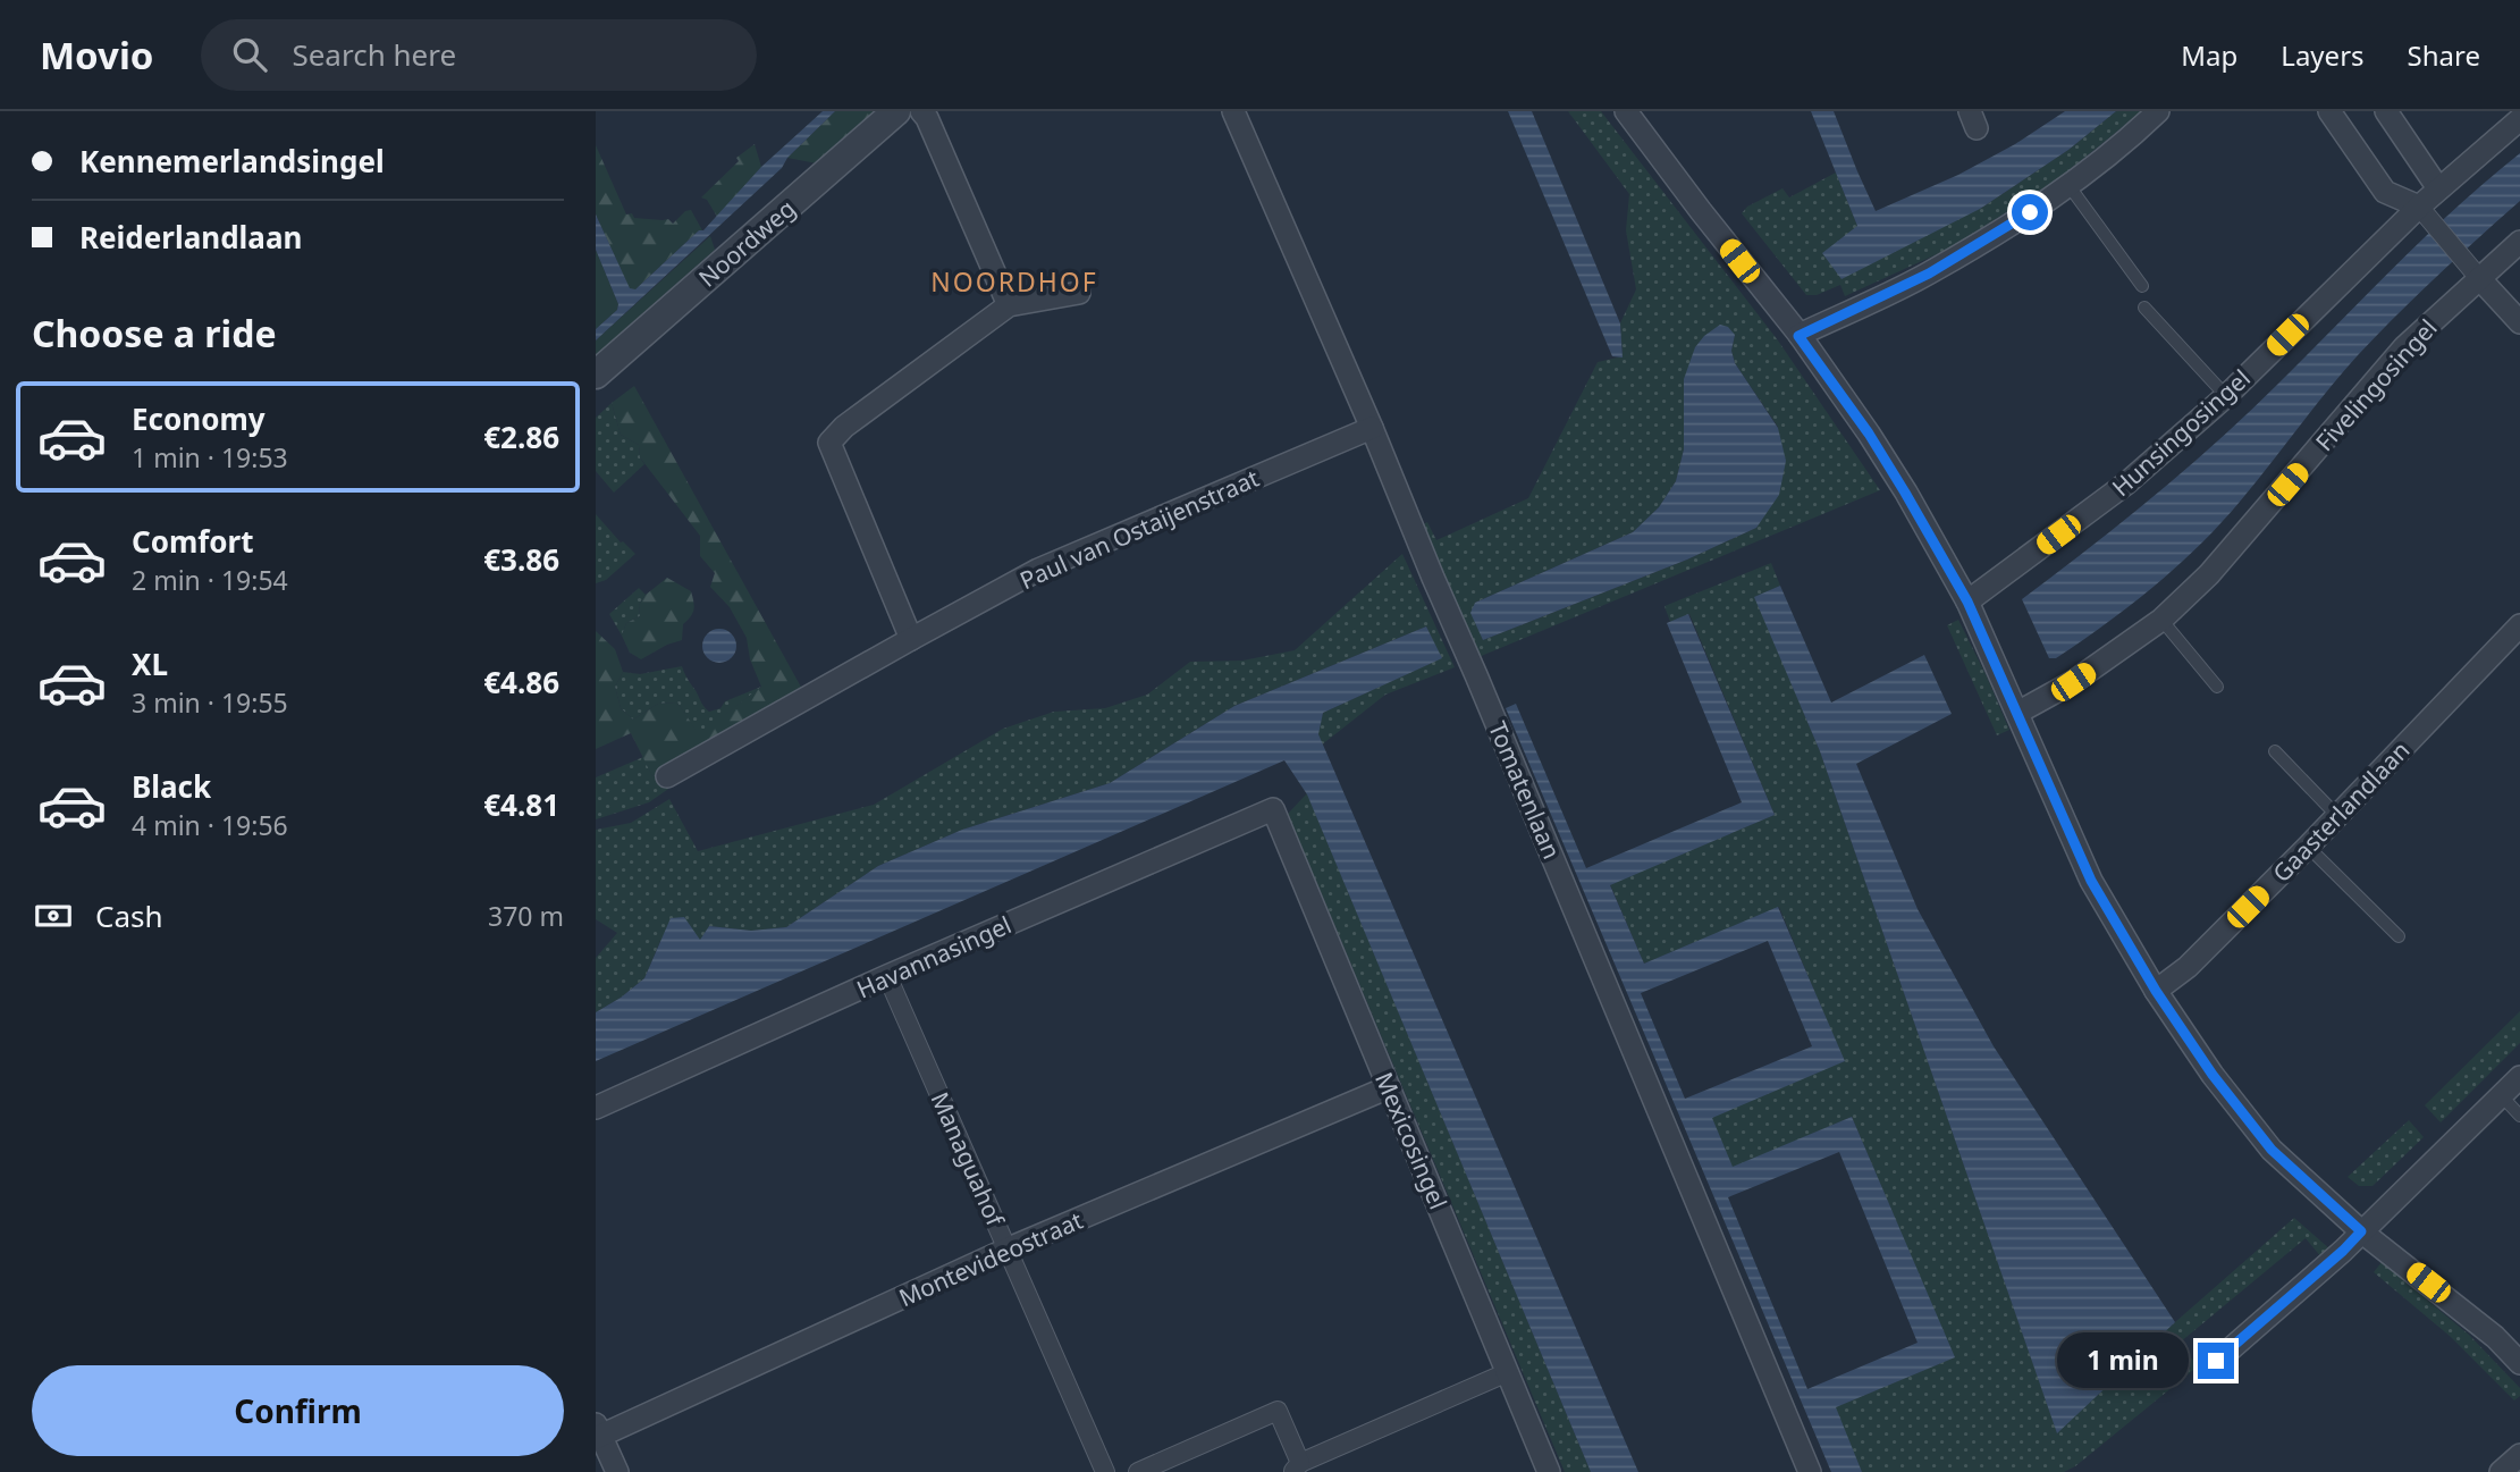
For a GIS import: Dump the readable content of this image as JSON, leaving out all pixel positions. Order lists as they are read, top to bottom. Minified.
{"streets":{"street":["Noordweg","Fivelingosingel","Hunsingosingel","Paul van Ostaijenstraat","Tomatenlaan","Gaasterlandlaan","Havannasingel","Mexicosingel","Managuahof","Montevideostraat"]},"crossings":[["Paul van Ostaijenstraat","Tomatenlaan"],["Havannasingel","Mexicosingel"],["Havannasingel","Managuahof"],["Mexicosingel","Montevideostraat"],["Managuahof","Montevideostraat"]],"districts":["NOORDHOF"],"page":{"header":"Movio","search":"Search here","nav":["Map","Layers","Share"],"banner":["Kennemerlandsingel","Reiderlandlaan"],"heading":"Choose a ride","list":[{"name":"Economy","note":"1 min · 19:53","value":"€2.86"},{"name":"Comfort","note":"2 min · 19:54","value":"€3.86"},{"name":"XL","note":"3 min · 19:55","value":"€4.86"},{"name":"Black","note":"4 min · 19:56","value":"€4.81"}],"pay":["Cash","370 m"],"bubble":"1 min","buttons":"Confirm"}}
